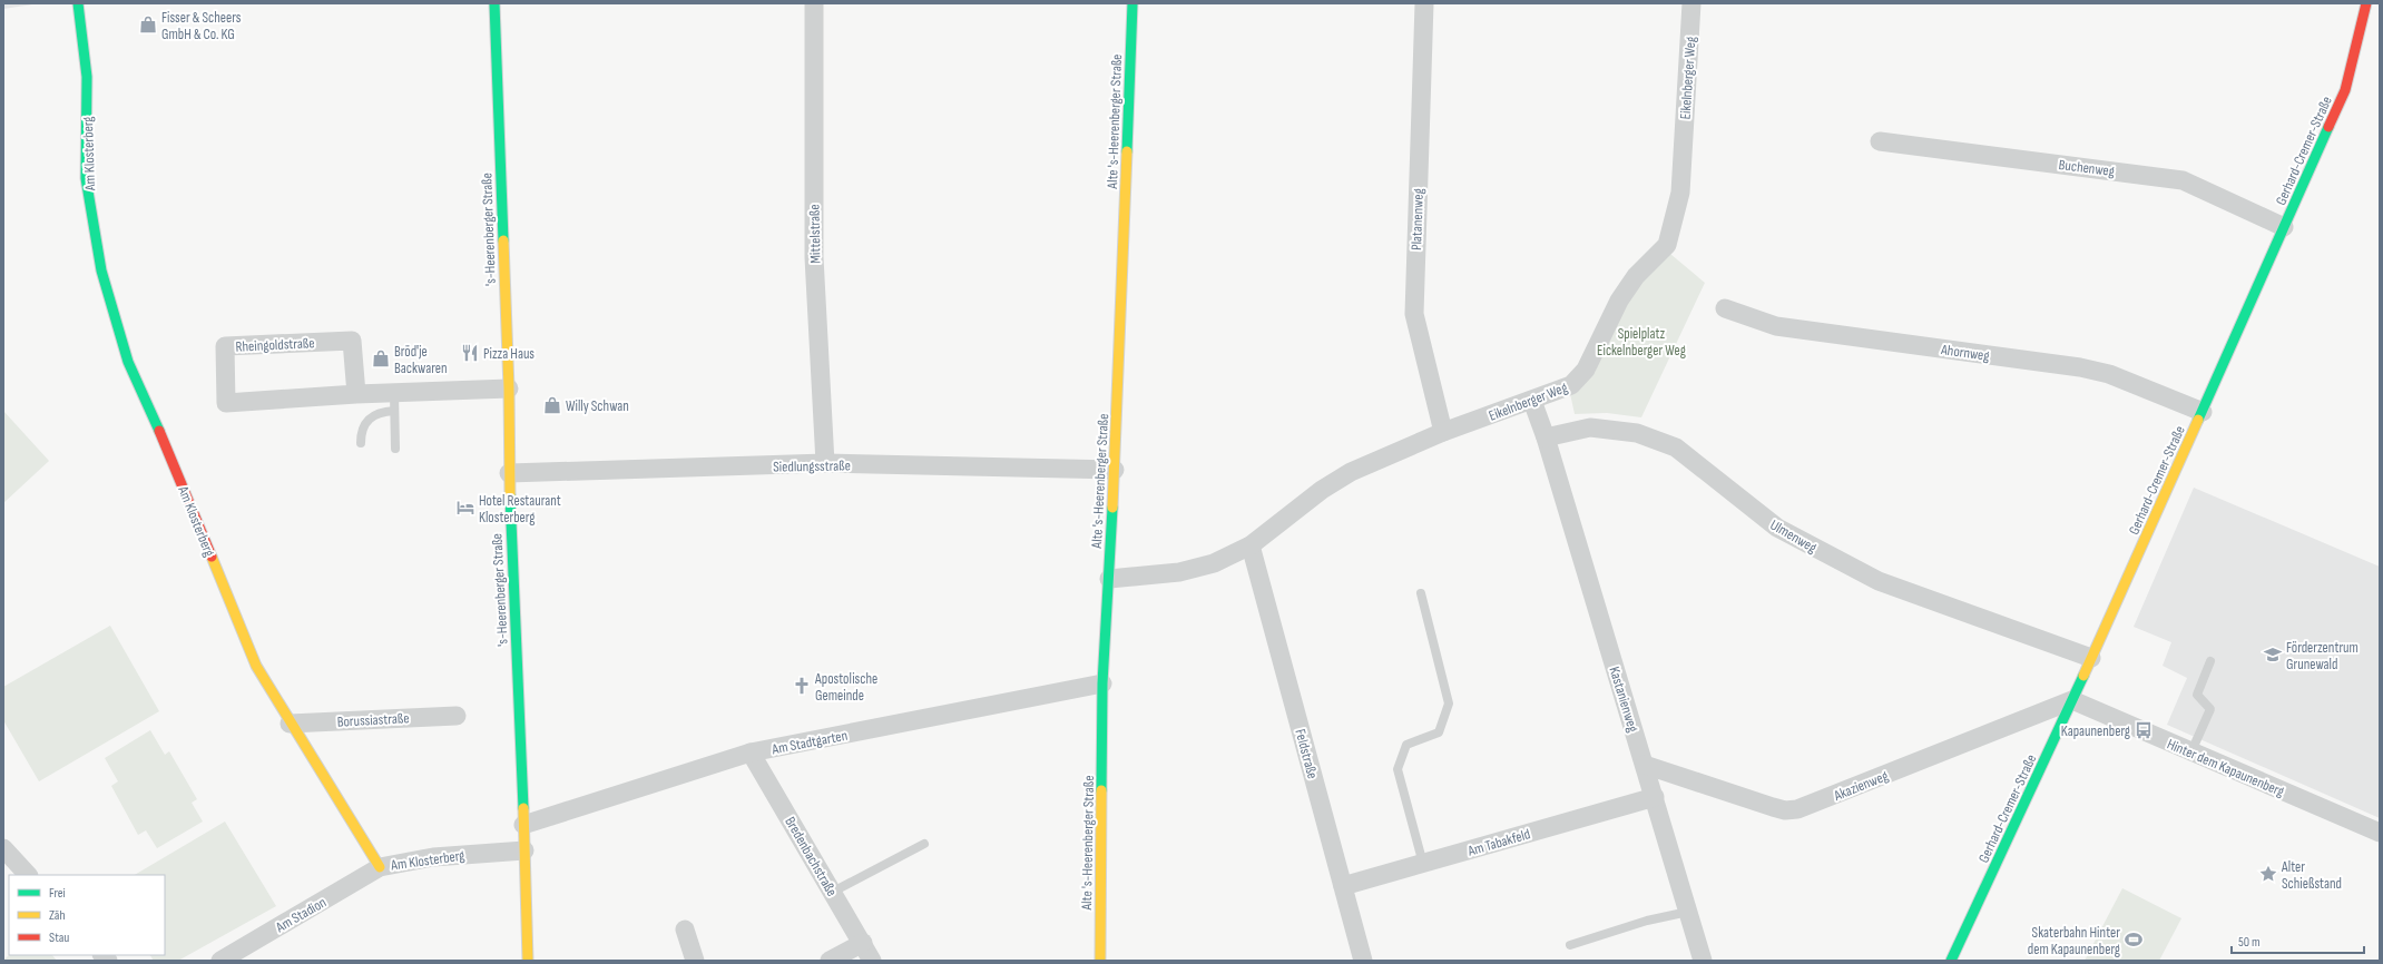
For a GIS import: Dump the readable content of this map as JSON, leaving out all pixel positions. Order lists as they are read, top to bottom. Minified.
{"streets":{"street":["Eikelnberger Weg","Alte 's-Heerenberger Straße","Gerhard-Cremer-Straße","Am Klosterberg","Buchenweg","Platanenweg","'s-Heerenberger Straße","Mittelstraße","Rheingoldstraße","Ahornweg","Siedlungsstraße","Ulmenweg","Kastanienweg","Borussiastraße","Am Stadtgarten","Feldstraße","Hinter dem Kapaunenberg","Akazienweg","Am Tabakfeld","Bredenbachstraße","Am Stadion"]},"crossings":[["Eikelnberger Weg","Alte 's-Heerenberger Straße"],["Eikelnberger Weg","Platanenweg"],["Eikelnberger Weg","Feldstraße"],["Alte 's-Heerenberger Straße","Siedlungsstraße"],["Alte 's-Heerenberger Straße","Am Stadtgarten"],["Gerhard-Cremer-Straße","Buchenweg"],["Gerhard-Cremer-Straße","Ahornweg"],["Gerhard-Cremer-Straße","Ulmenweg"],["Gerhard-Cremer-Straße","Hinter dem Kapaunenberg"],["Gerhard-Cremer-Straße","Akazienweg"],["Am Klosterberg","'s-Heerenberger Straße"],["Am Klosterberg","Borussiastraße"],["Am Klosterberg","Am Stadion"],["'s-Heerenberger Straße","Rheingoldstraße"],["'s-Heerenberger Straße","Siedlungsstraße"],["'s-Heerenberger Straße","Am Stadtgarten"],["Mittelstraße","Siedlungsstraße"],["Ulmenweg","Kastanienweg"],["Kastanienweg","Akazienweg"],["Kastanienweg","Am Tabakfeld"],["Am Stadtgarten","Bredenbachstraße"],["Feldstraße","Am Tabakfeld"],["Hinter dem Kapaunenberg","Akazienweg"]],"parks":["Spielplatz Eickelnberger Weg"],"places":{"shop":["Fisser & Scheers GmbH & Co. KG","Bröd'je Backwaren","Willy Schwan"],"restaurant":["Pizza Haus"],"hotel":["Hotel Restaurant Klosterberg"],"school or university":["Förderzentrum Grunewald"],"church":["Apostolische Gemeinde"],"bus stop":["Kapaunenberg"],"place":["Alter Schießstand"],"sports":["Skaterbahn Hinter dem Kapaunenberg"]},"legend":["Frei","Zäh","Stau"],"scale_bar":"50 m"}
